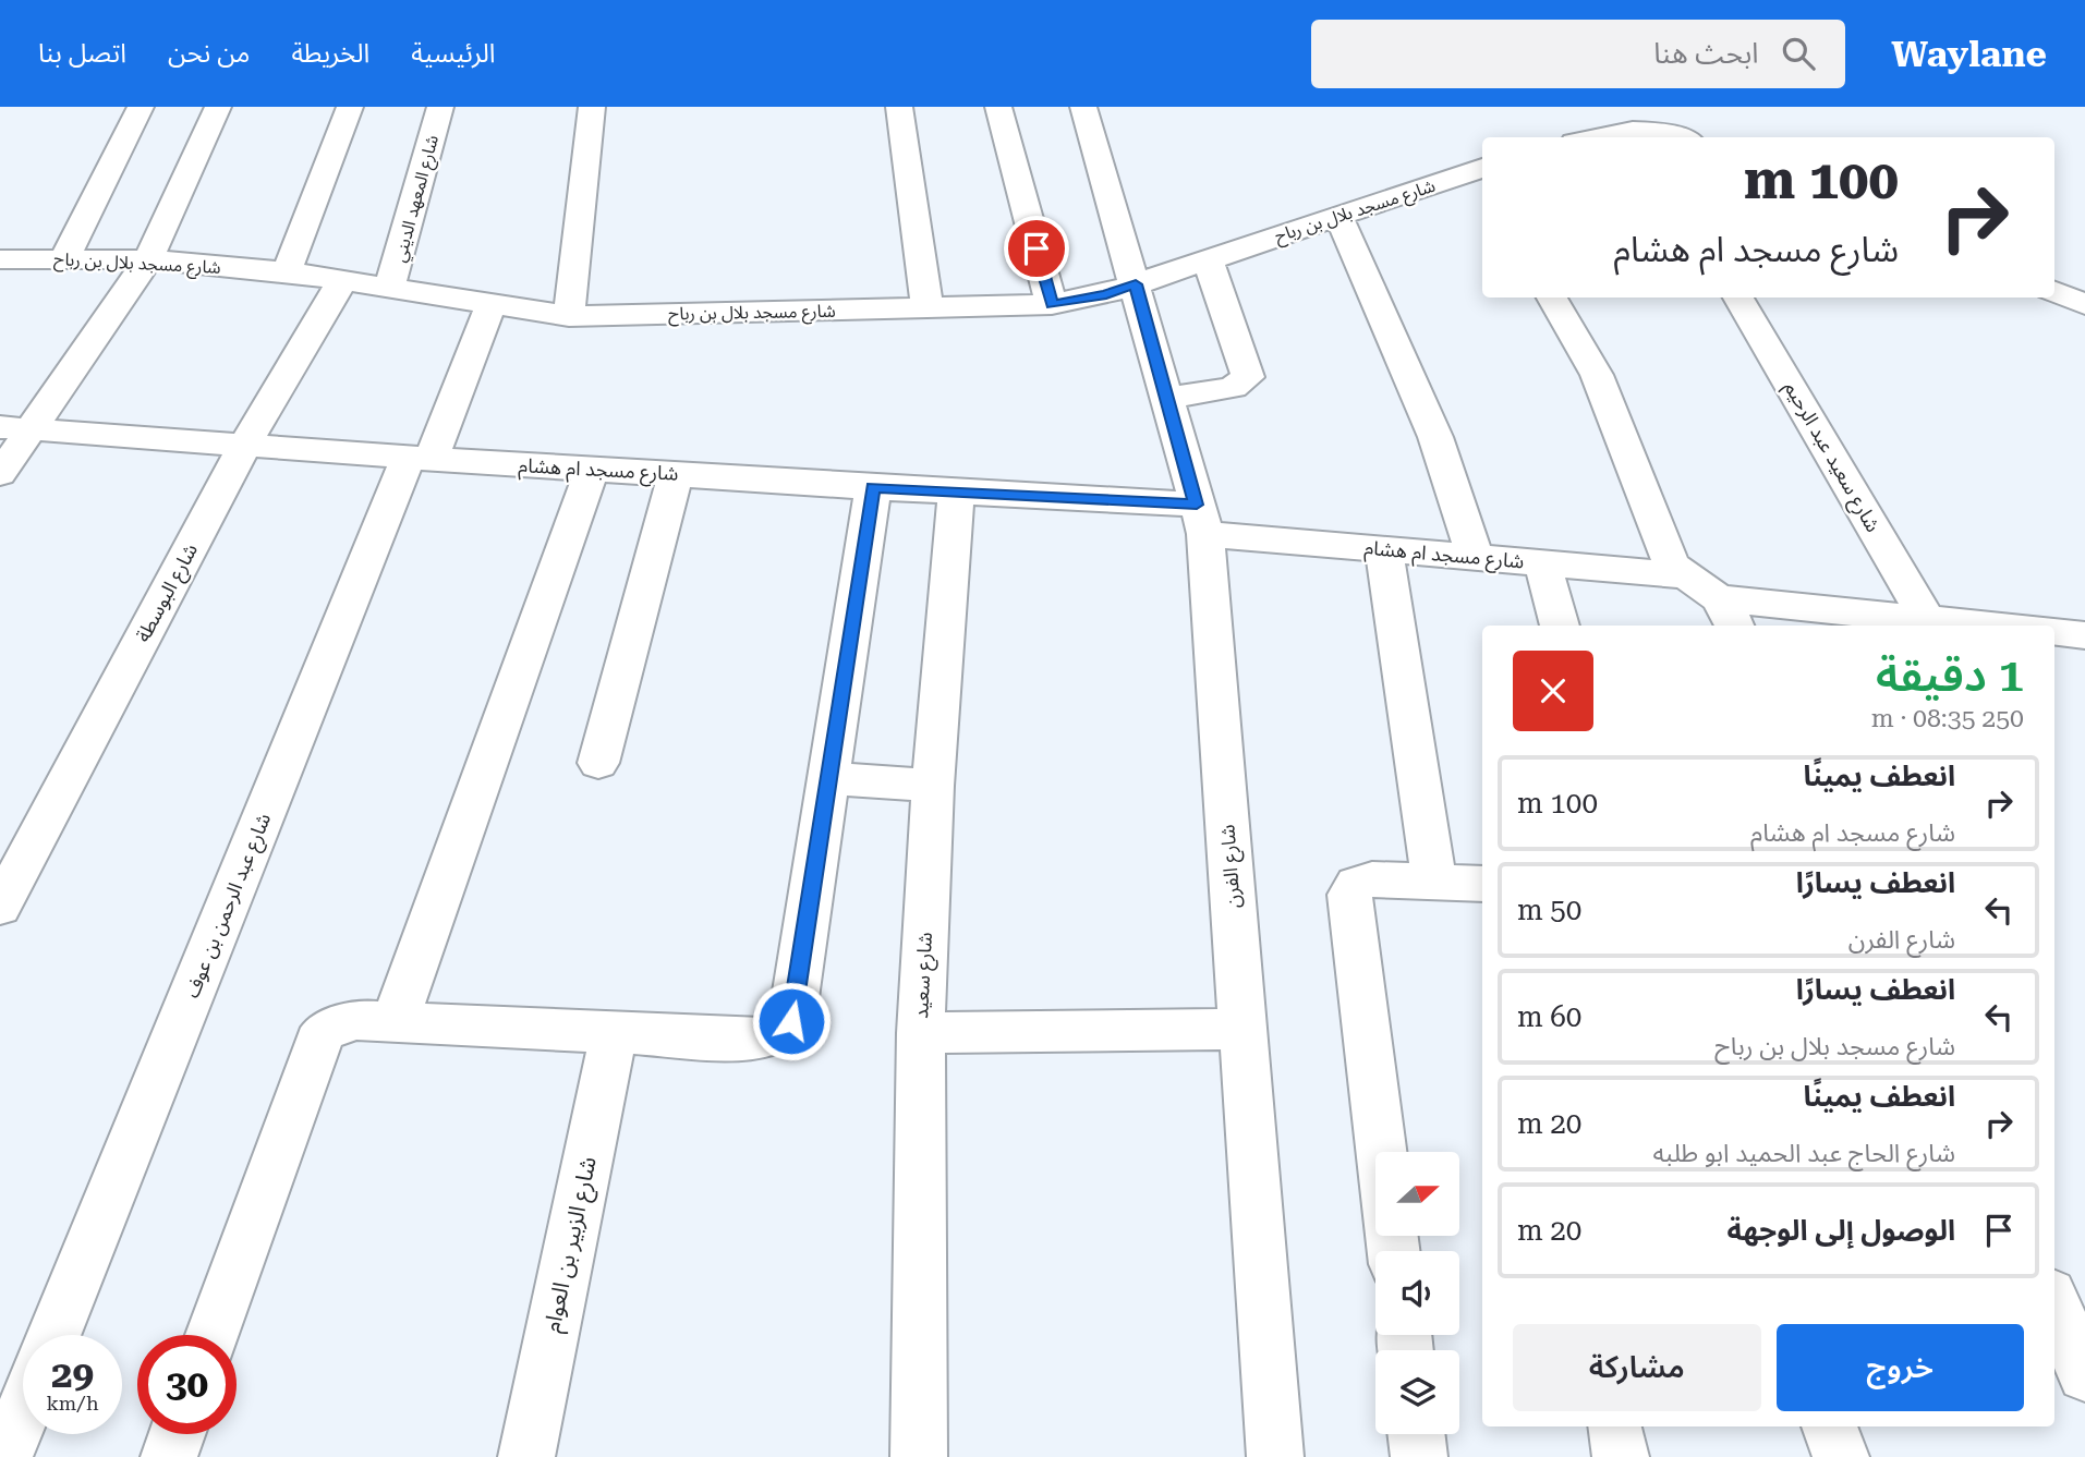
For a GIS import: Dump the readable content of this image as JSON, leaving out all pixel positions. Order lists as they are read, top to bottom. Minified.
{"streets":{"street":["شارع المعهد الديني","شارع مسجد بلال بن رباح","شارع سعيد عبد الرحيم","شارع مسجد ام هشام","شارع البوسطة","شارع الفرن","شارع عبد الرحمن بن عوف","شارع سعيد","شارع الزبير بن العوام"]},"crossings":[["شارع المعهد الديني","شارع مسجد بلال بن رباح"],["شارع مسجد بلال بن رباح","شارع البوسطة"],["شارع مسجد بلال بن رباح","شارع الفرن"],["شارع مسجد بلال بن رباح","شارع عبد الرحمن بن عوف"],["شارع مسجد ام هشام","شارع البوسطة"],["شارع مسجد ام هشام","شارع الفرن"],["شارع مسجد ام هشام","شارع عبد الرحمن بن عوف"],["شارع مسجد ام هشام","شارع سعيد"]],"north":"right","page":{"header":"Waylane","search":"ابحث هنا","nav":["الرئيسية","الخريطة","من نحن","اتصل بنا"],"turn":["100 m","شارع مسجد ام هشام"],"heading":["1 دقيقة","250 m · 08:35"],"list":[{"name":"انعطف يمينًا","note":"شارع مسجد ام هشام","value":"100 m"},{"name":"انعطف يسارًا","note":"شارع الفرن","value":"50 m"},{"name":"انعطف يسارًا","note":"شارع مسجد بلال بن رباح","value":"60 m"},{"name":"انعطف يمينًا","note":"شارع الحاج عبد الحميد ابو طلبه","value":"20 m"},{"name":"الوصول إلى الوجهة","value":"20 m"}],"buttons":["خروج","مشاركة"],"speed":"29 km/h","limit":"30"}}
